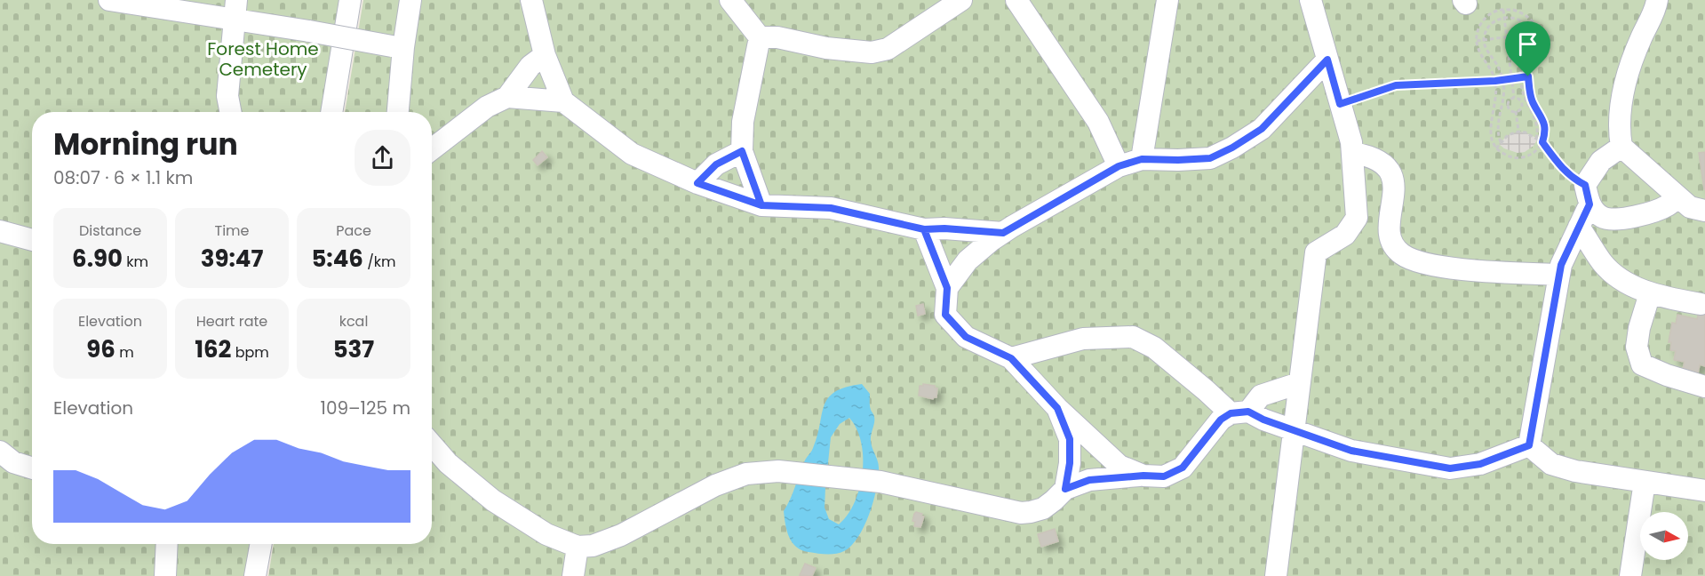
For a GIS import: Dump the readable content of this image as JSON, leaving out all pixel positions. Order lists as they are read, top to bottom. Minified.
{"parks":["Forest Home Cemetery"],"north":"right","page":{"heading":["Morning run","08:07 · 6 × 1.1 km"],"stats":[["Distance","6.90 km"],["Time","39:47"],["Pace","5:46 /km"],["Elevation","96 m"],["Heart rate","162 bpm"],["kcal","537"]],"chart":["Elevation","109–125 m"]}}
